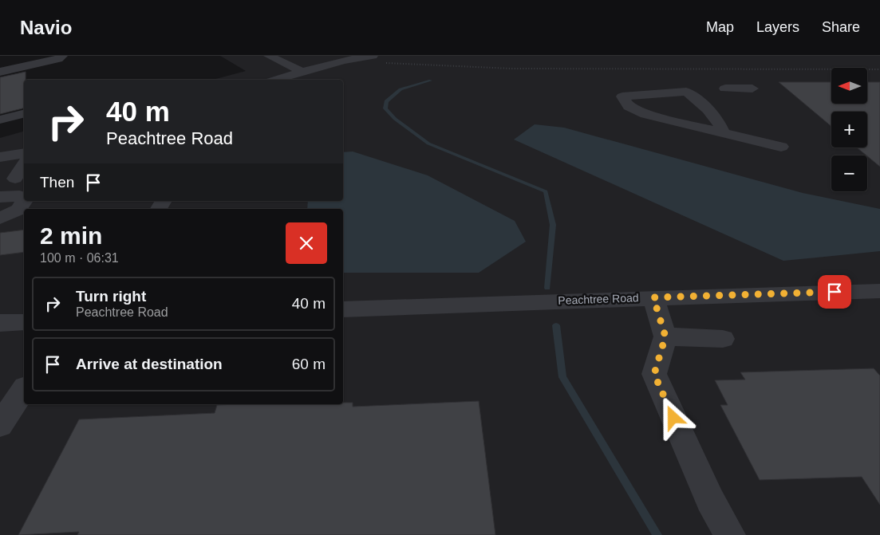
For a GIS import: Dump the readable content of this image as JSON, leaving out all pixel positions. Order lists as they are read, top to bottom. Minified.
{"streets":{"street":["Peachtree Road"]},"north":"left","page":{"header":"Navio","nav":["Map","Layers","Share"],"map_buttons":["+","−"],"turn":["40 m","Peachtree Road"],"then":"Then","heading":["2 min","100 m · 06:31"],"list":[{"name":"Turn right","note":"Peachtree Road","value":"40 m"},{"name":"Arrive at destination","value":"60 m"}]}}
